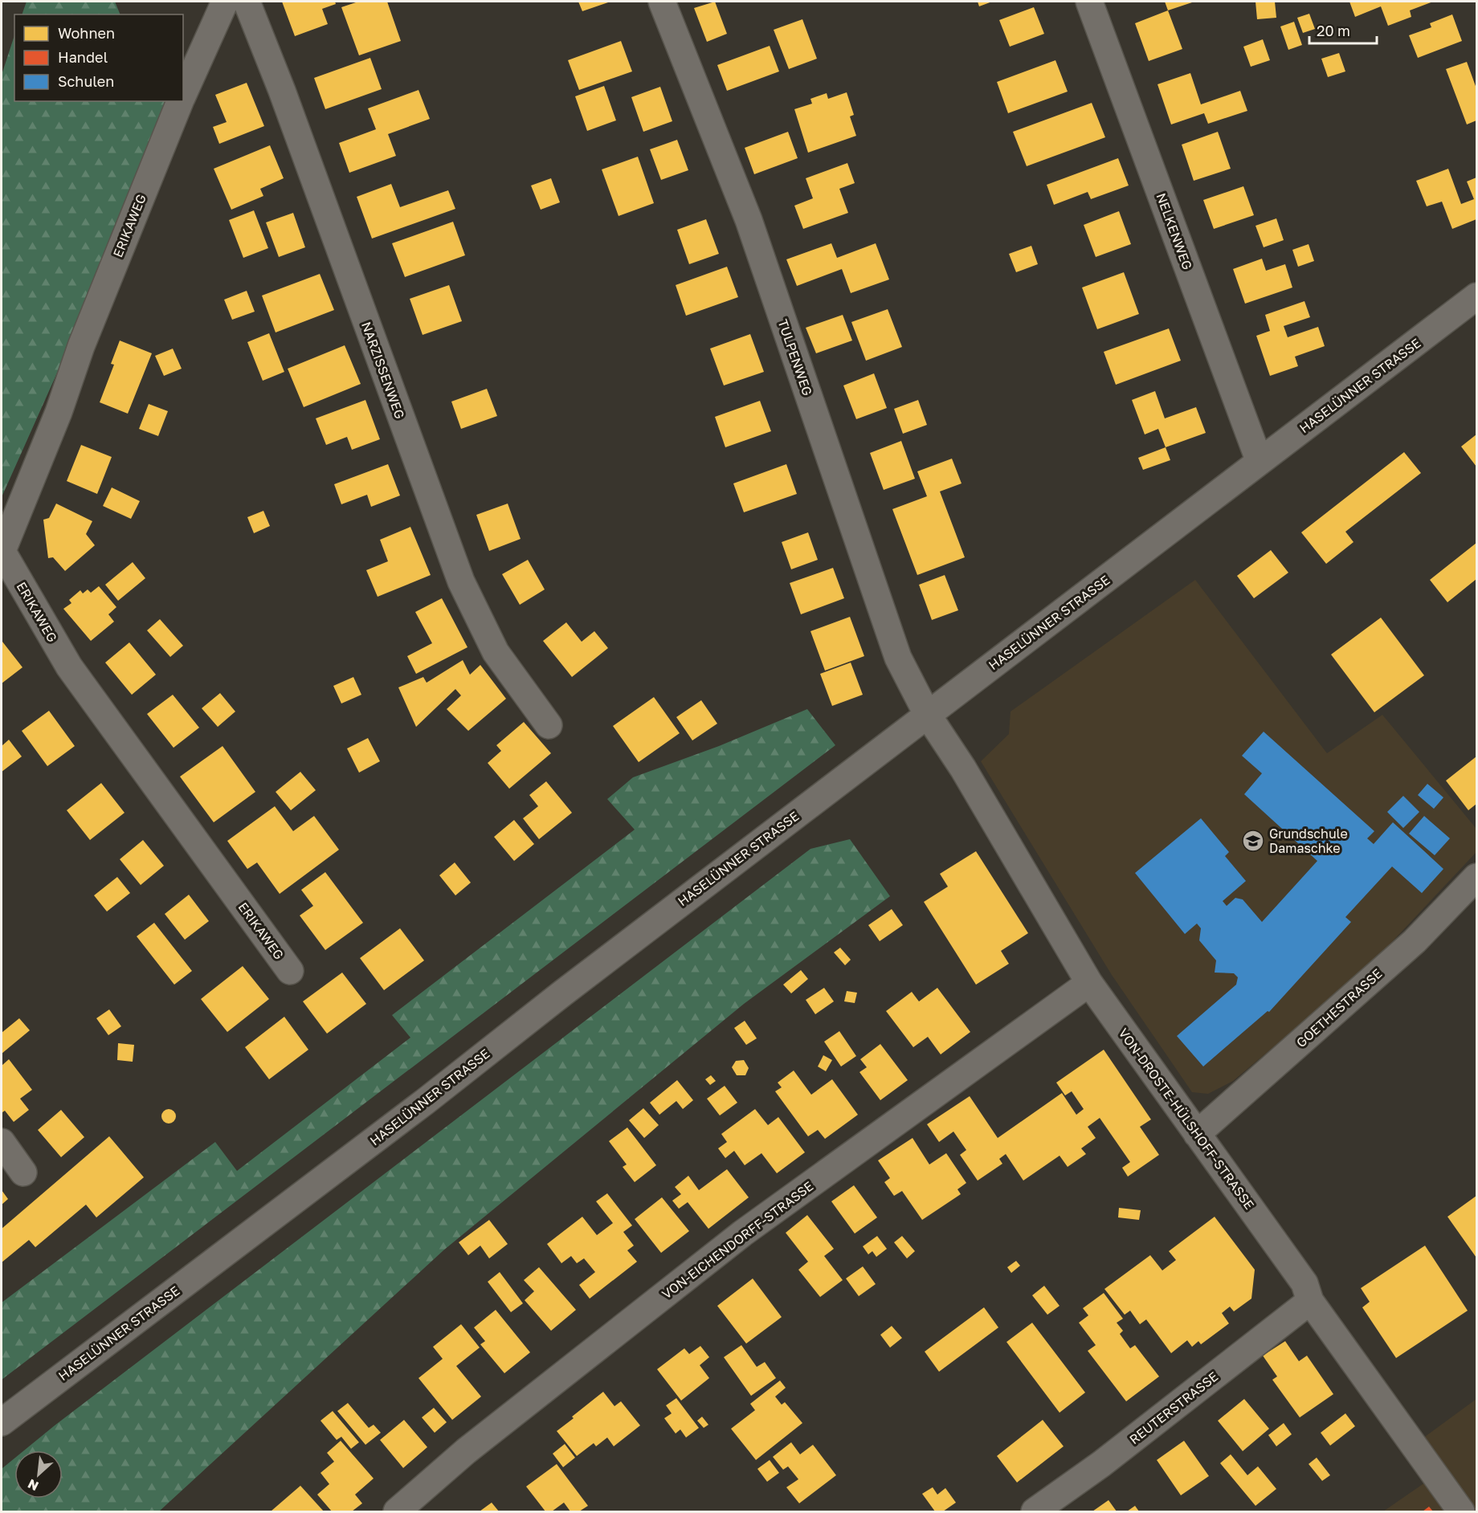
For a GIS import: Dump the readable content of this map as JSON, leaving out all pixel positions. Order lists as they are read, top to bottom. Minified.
{"streets":{"street":["ERIKAWEG","NELKENWEG","TULPENWEG","NARZISSENWEG","HASELÜNNER STRASSE","GOETHESTRASSE","VON-DROSTE-HÜLSHOFF-STRASSE","VON-EICHENDORFF-STRASSE","REUTERSTRASSE"]},"crossings":[["NELKENWEG","HASELÜNNER STRASSE"],["TULPENWEG","HASELÜNNER STRASSE"],["TULPENWEG","VON-DROSTE-HÜLSHOFF-STRASSE"],["HASELÜNNER STRASSE","VON-DROSTE-HÜLSHOFF-STRASSE"],["GOETHESTRASSE","VON-DROSTE-HÜLSHOFF-STRASSE"],["VON-DROSTE-HÜLSHOFF-STRASSE","VON-EICHENDORFF-STRASSE"],["VON-DROSTE-HÜLSHOFF-STRASSE","REUTERSTRASSE"]],"places":{"school or university":["Grundschule Damaschke"]},"legend":["Wohnen","Handel","Schulen"],"scale_bar":"20 m","north":"bottom left"}
